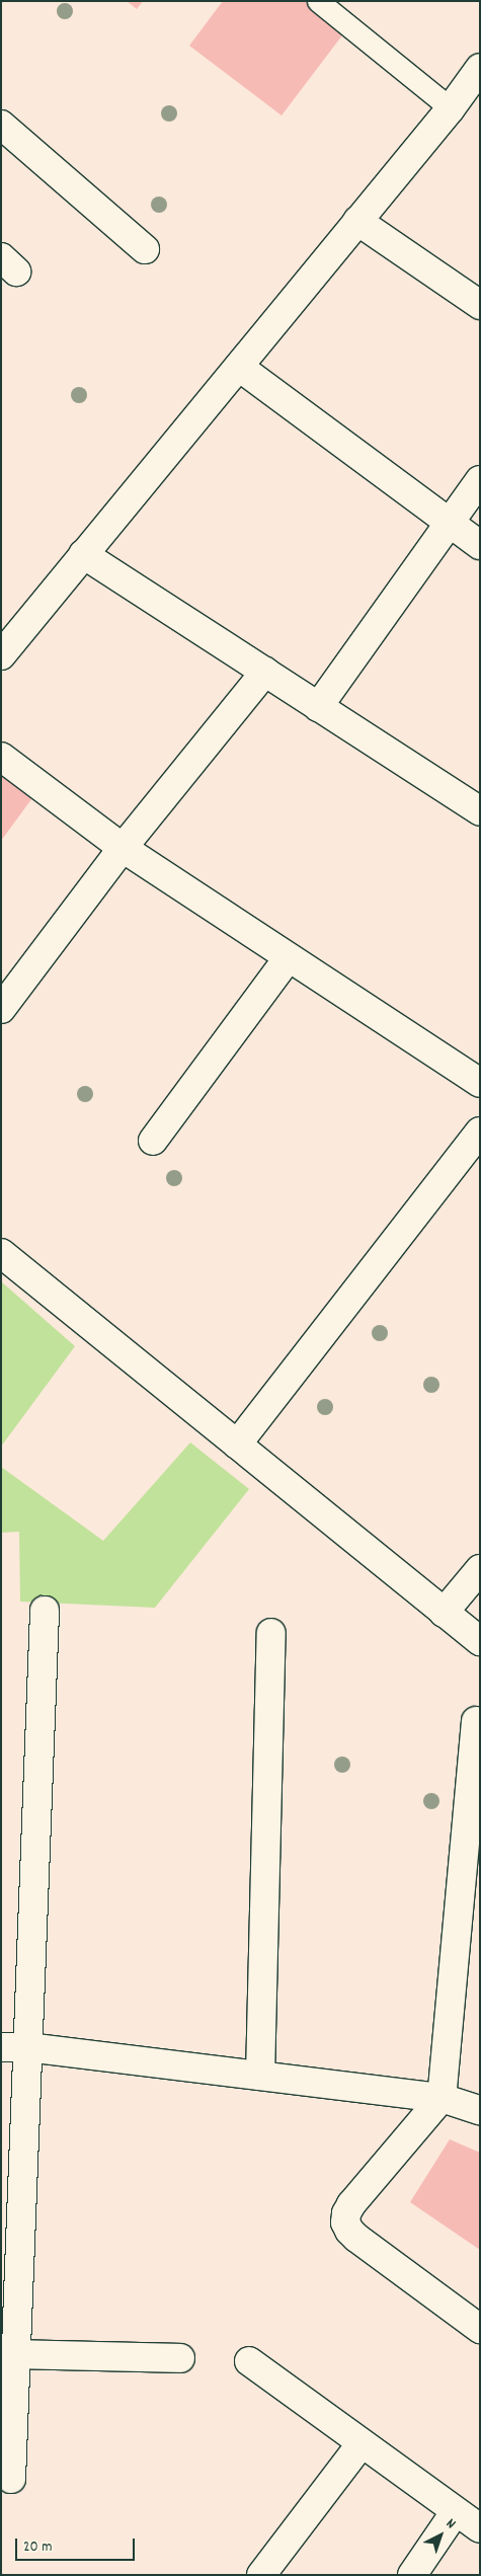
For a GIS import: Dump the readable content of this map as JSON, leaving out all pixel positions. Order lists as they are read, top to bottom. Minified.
{"scale_bar":"20 m","north":"top right"}
